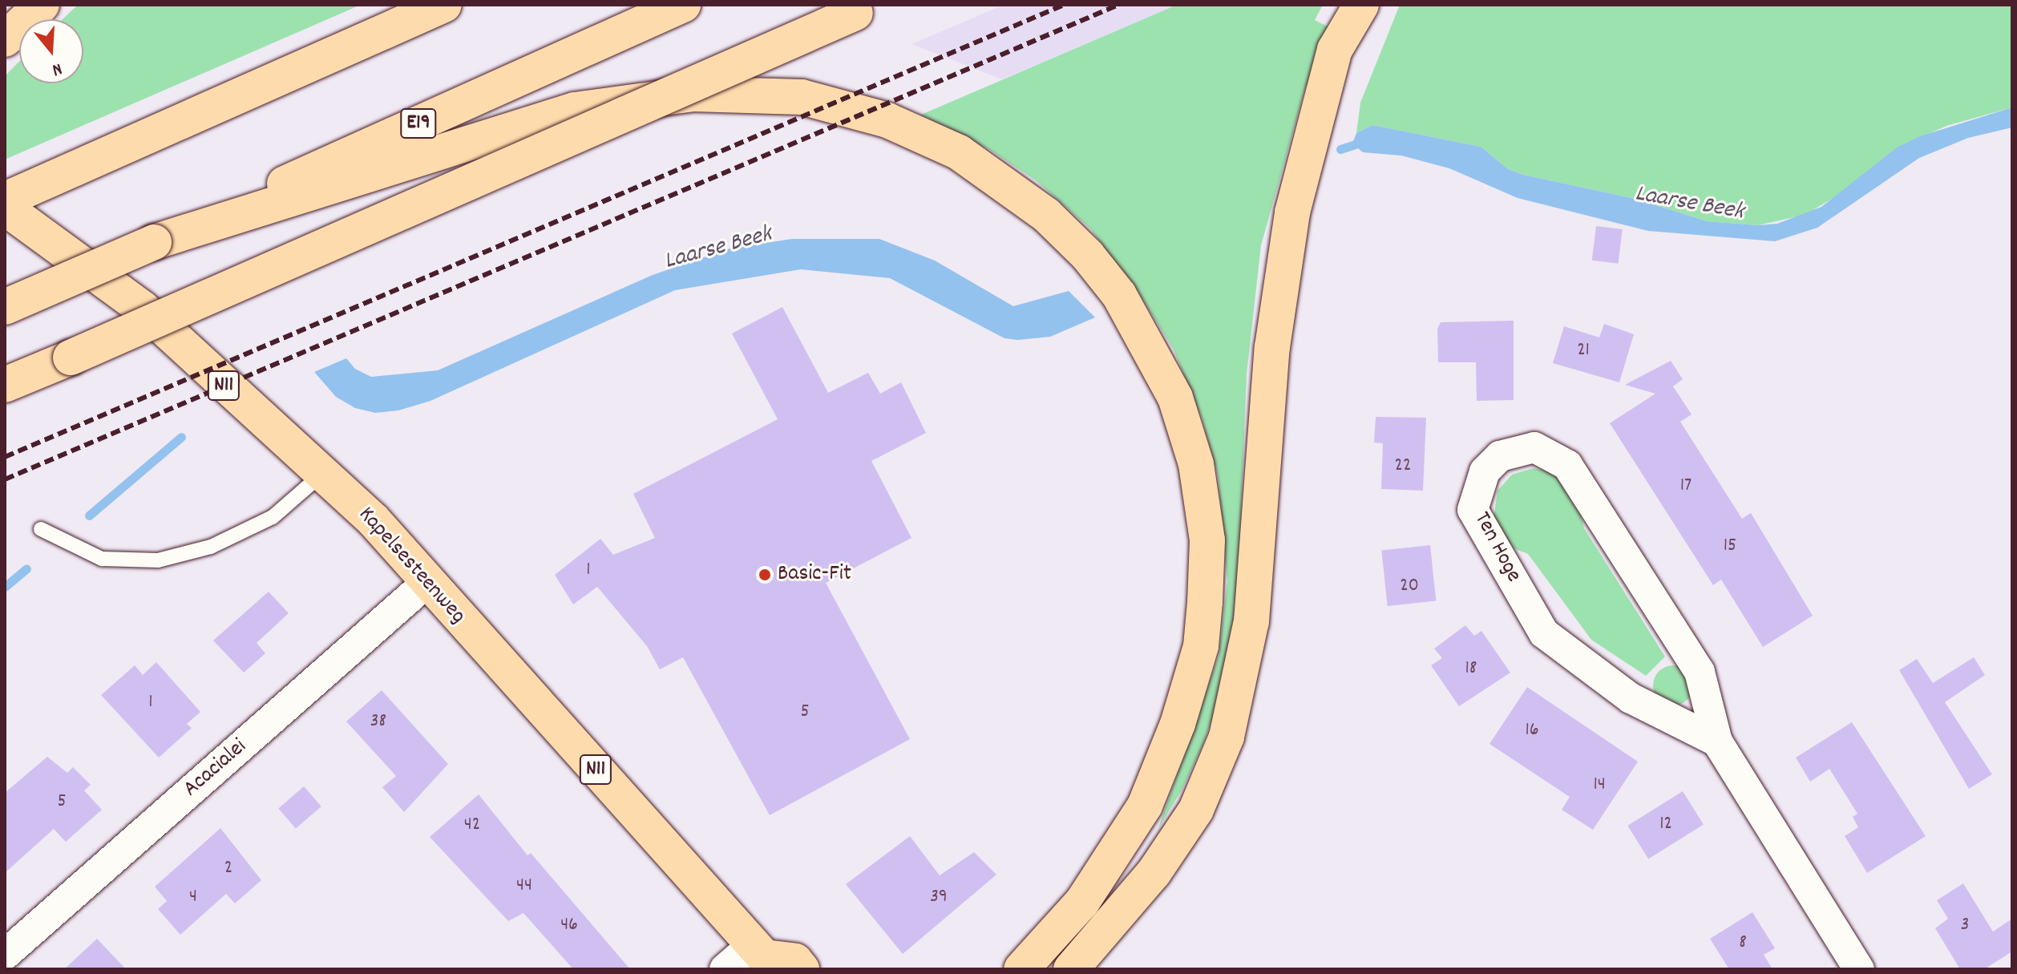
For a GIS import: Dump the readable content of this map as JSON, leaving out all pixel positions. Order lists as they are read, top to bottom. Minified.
{"streets":{"main road":["E19","N11","Kapelsesteenweg"],"street":["Ten Hoge","Acacialei"]},"crossings":[["Kapelsesteenweg","Acacialei"]],"water":["Laarse Beek"],"places":["Basic-Fit"],"house_numbers":["21","22","17","15","1","20","18","1","5","38","16","14","5","12","42","2","44","4","39","46","3","8"],"north":"bottom"}
